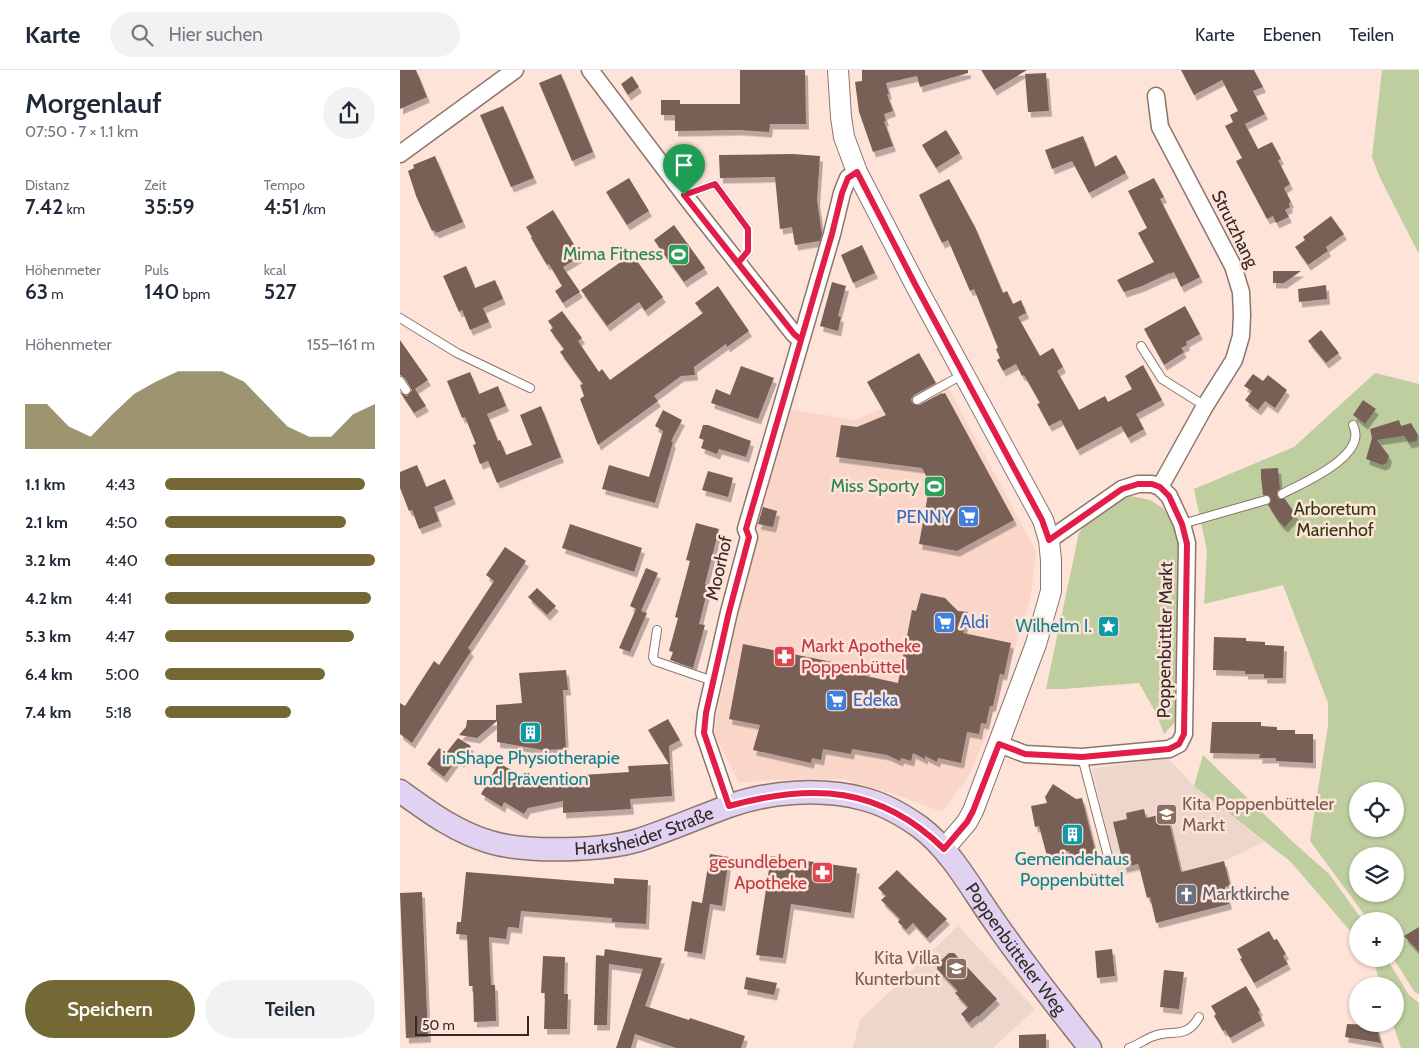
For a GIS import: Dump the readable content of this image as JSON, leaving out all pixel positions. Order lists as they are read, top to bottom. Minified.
{"streets":{"main road":["Harksheider Straße","Poppenbütteler Weg"],"street":["Strutzhang","Moorhof","Poppenbüttler Markt"]},"crossings":[["Strutzhang","Poppenbüttler Markt"],["Moorhof","Harksheider Straße"],["Harksheider Straße","Poppenbütteler Weg"]],"parks":["Arboretum Marienhof"],"places":{"sports":["Mima Fitness","Miss Sporty"],"supermarket":["PENNY","Aldi","Edeka"],"place":["Wilhelm I."],"pharmacy":["Markt Apotheke Poppenbüttel","gesundleben Apotheke"],"building":["inShape Physiotherapie und Prävention","Gemeindehaus Poppenbüttel"],"school or university":["Kita Poppenbütteler Markt","Kita Villa Kunterbunt"],"church":["Marktkirche"]},"scale_bar":"50 m","page":{"header":"Karte","search":"Hier suchen","nav":["Karte","Ebenen","Teilen"],"heading":["Morgenlauf","07:50 · 7 × 1.1 km"],"stats":[["Distanz","7.42 km"],["Zeit","35:59"],["Tempo","4:51 /km"],["Höhenmeter","63 m"],["Puls","140 bpm"],["kcal","527"]],"chart":["Höhenmeter","155–161 m"],"list":[{"name":"1.1 km","note":"4:43"},{"name":"2.1 km","note":"4:50"},{"name":"3.2 km","note":"4:40"},{"name":"4.2 km","note":"4:41"},{"name":"5.3 km","note":"4:47"},{"name":"6.4 km","note":"5:00"},{"name":"7.4 km","note":"5:18"}],"map_buttons":["+","−"],"buttons":["Speichern","Teilen"],"scale":"50 m"}}
